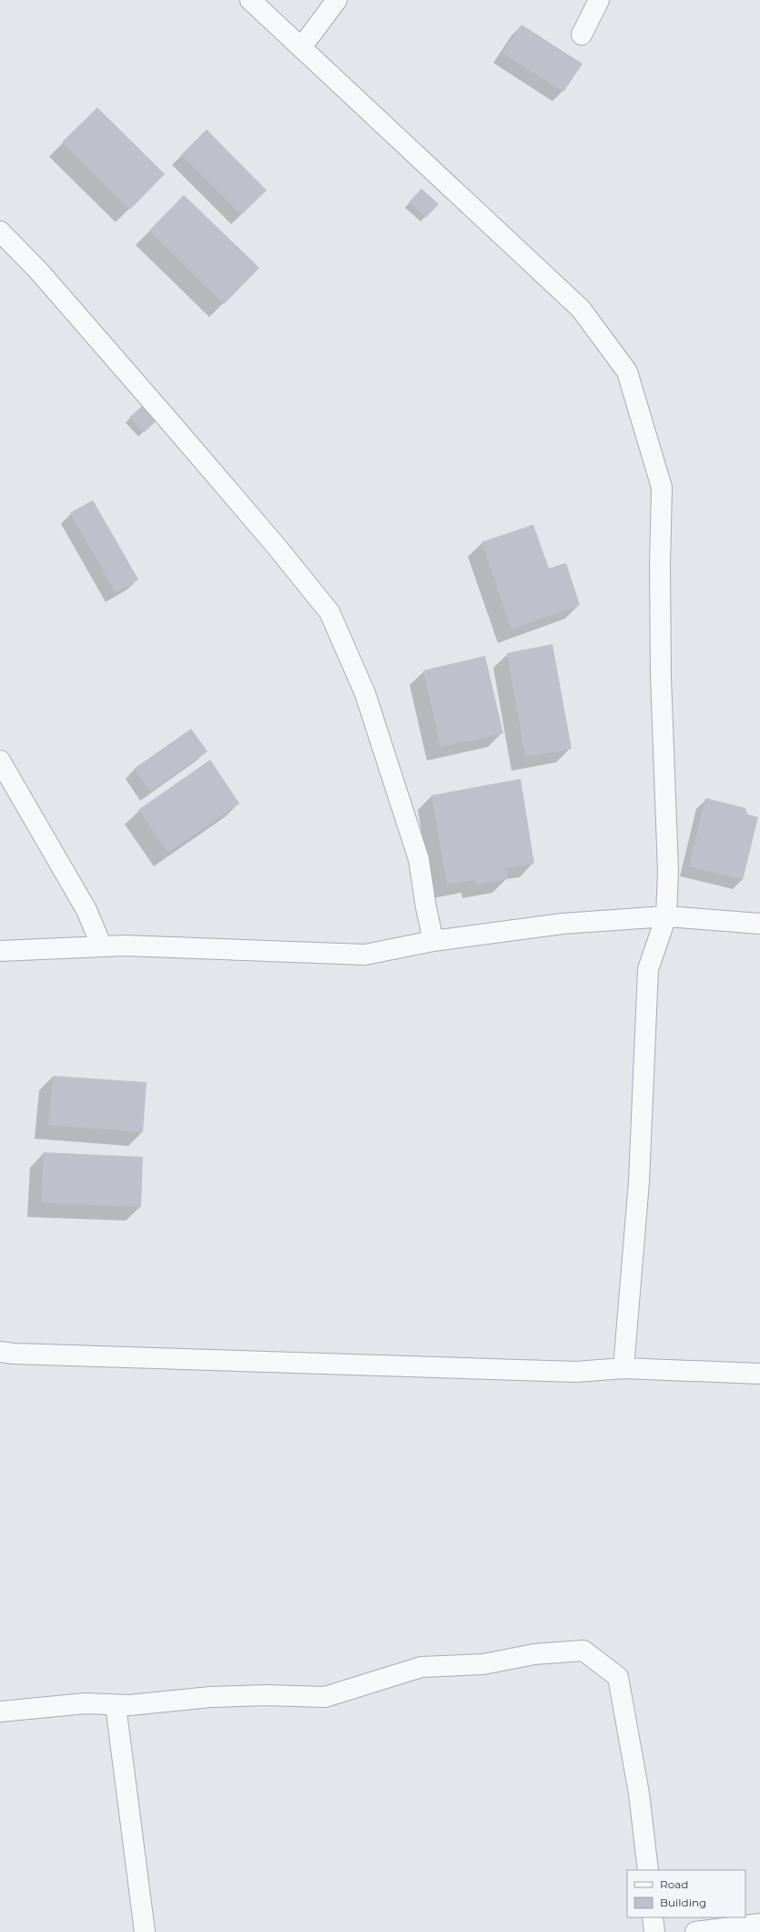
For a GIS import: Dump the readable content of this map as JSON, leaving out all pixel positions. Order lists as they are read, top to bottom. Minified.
{"legend":["Road","Building"]}
